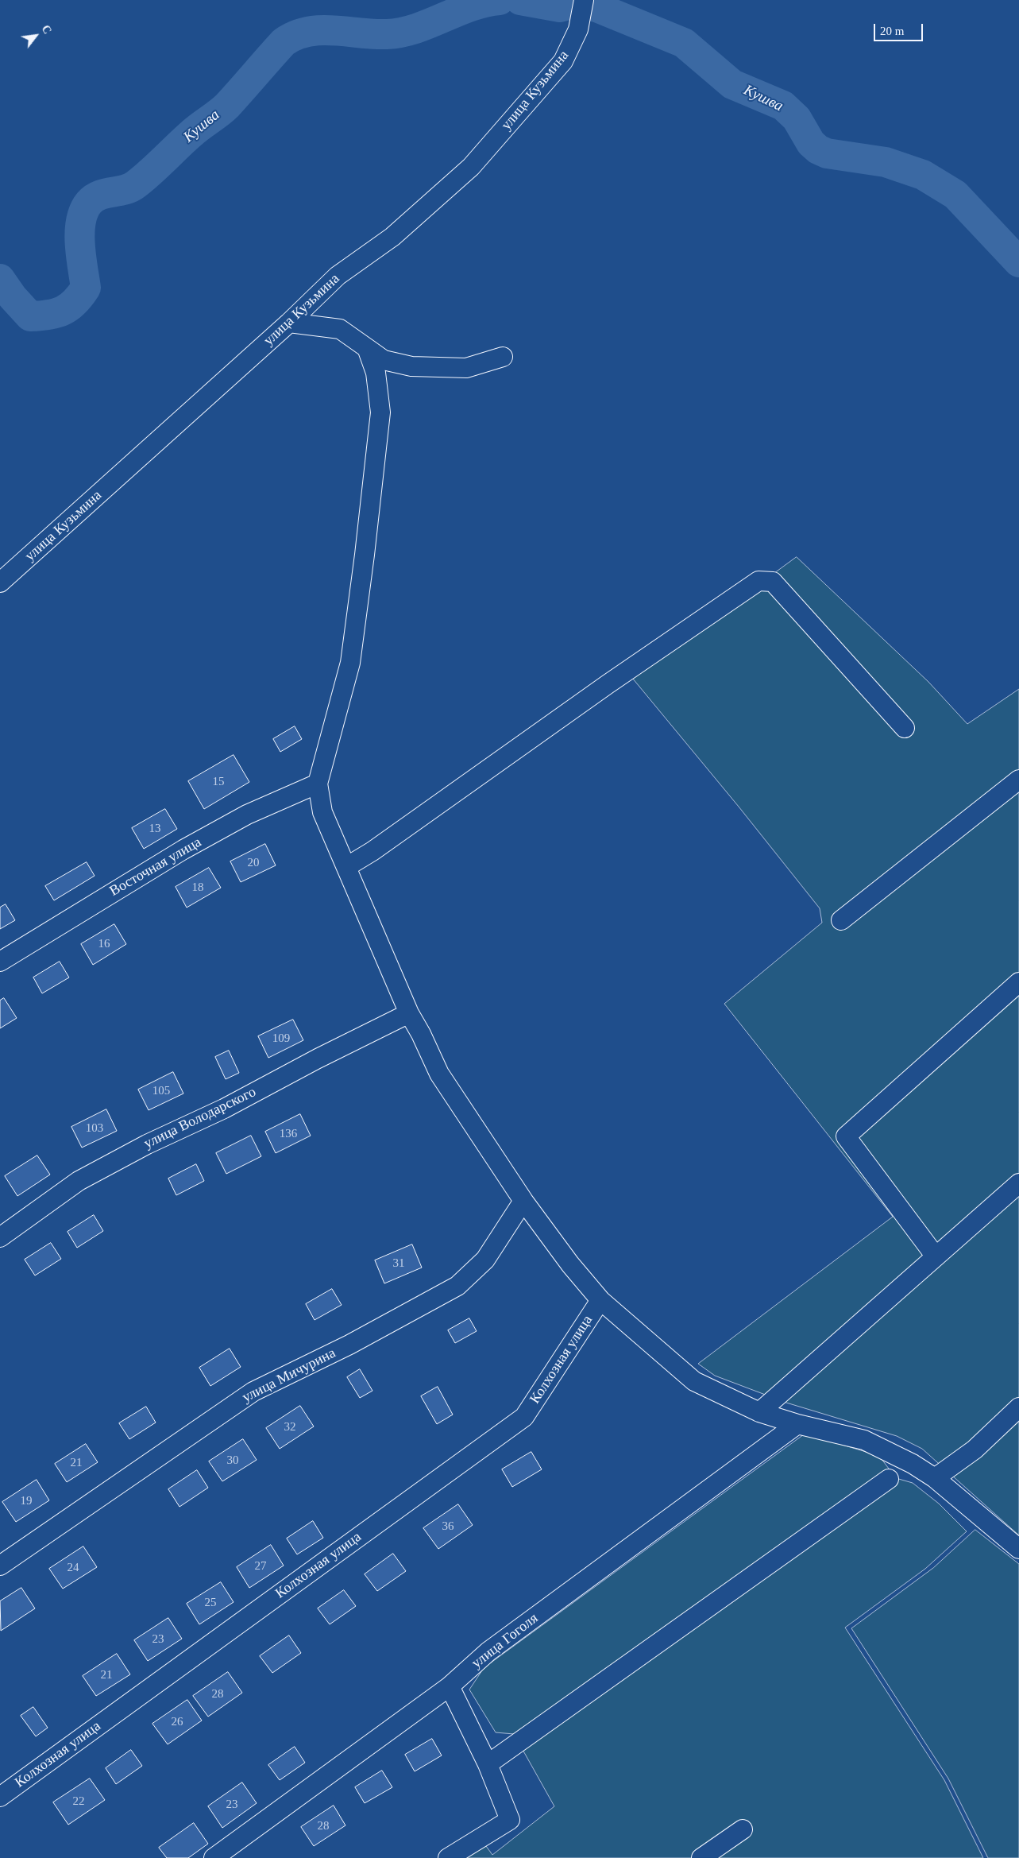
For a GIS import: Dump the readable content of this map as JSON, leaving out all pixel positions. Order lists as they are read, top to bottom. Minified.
{"streets":{"street":["улица Кузьмина","Восточная улица","улица Володарского","Колхозная улица","улица Мичурина","улица Гоголя"]},"water":["Кушва"],"house_numbers":["15","13","20","18","16","109","105","103","136","31","32","30","21","19","36","27","24","25","23","21","28","26","22","23","28"],"scale_bar":"20 m","north":"top right"}
